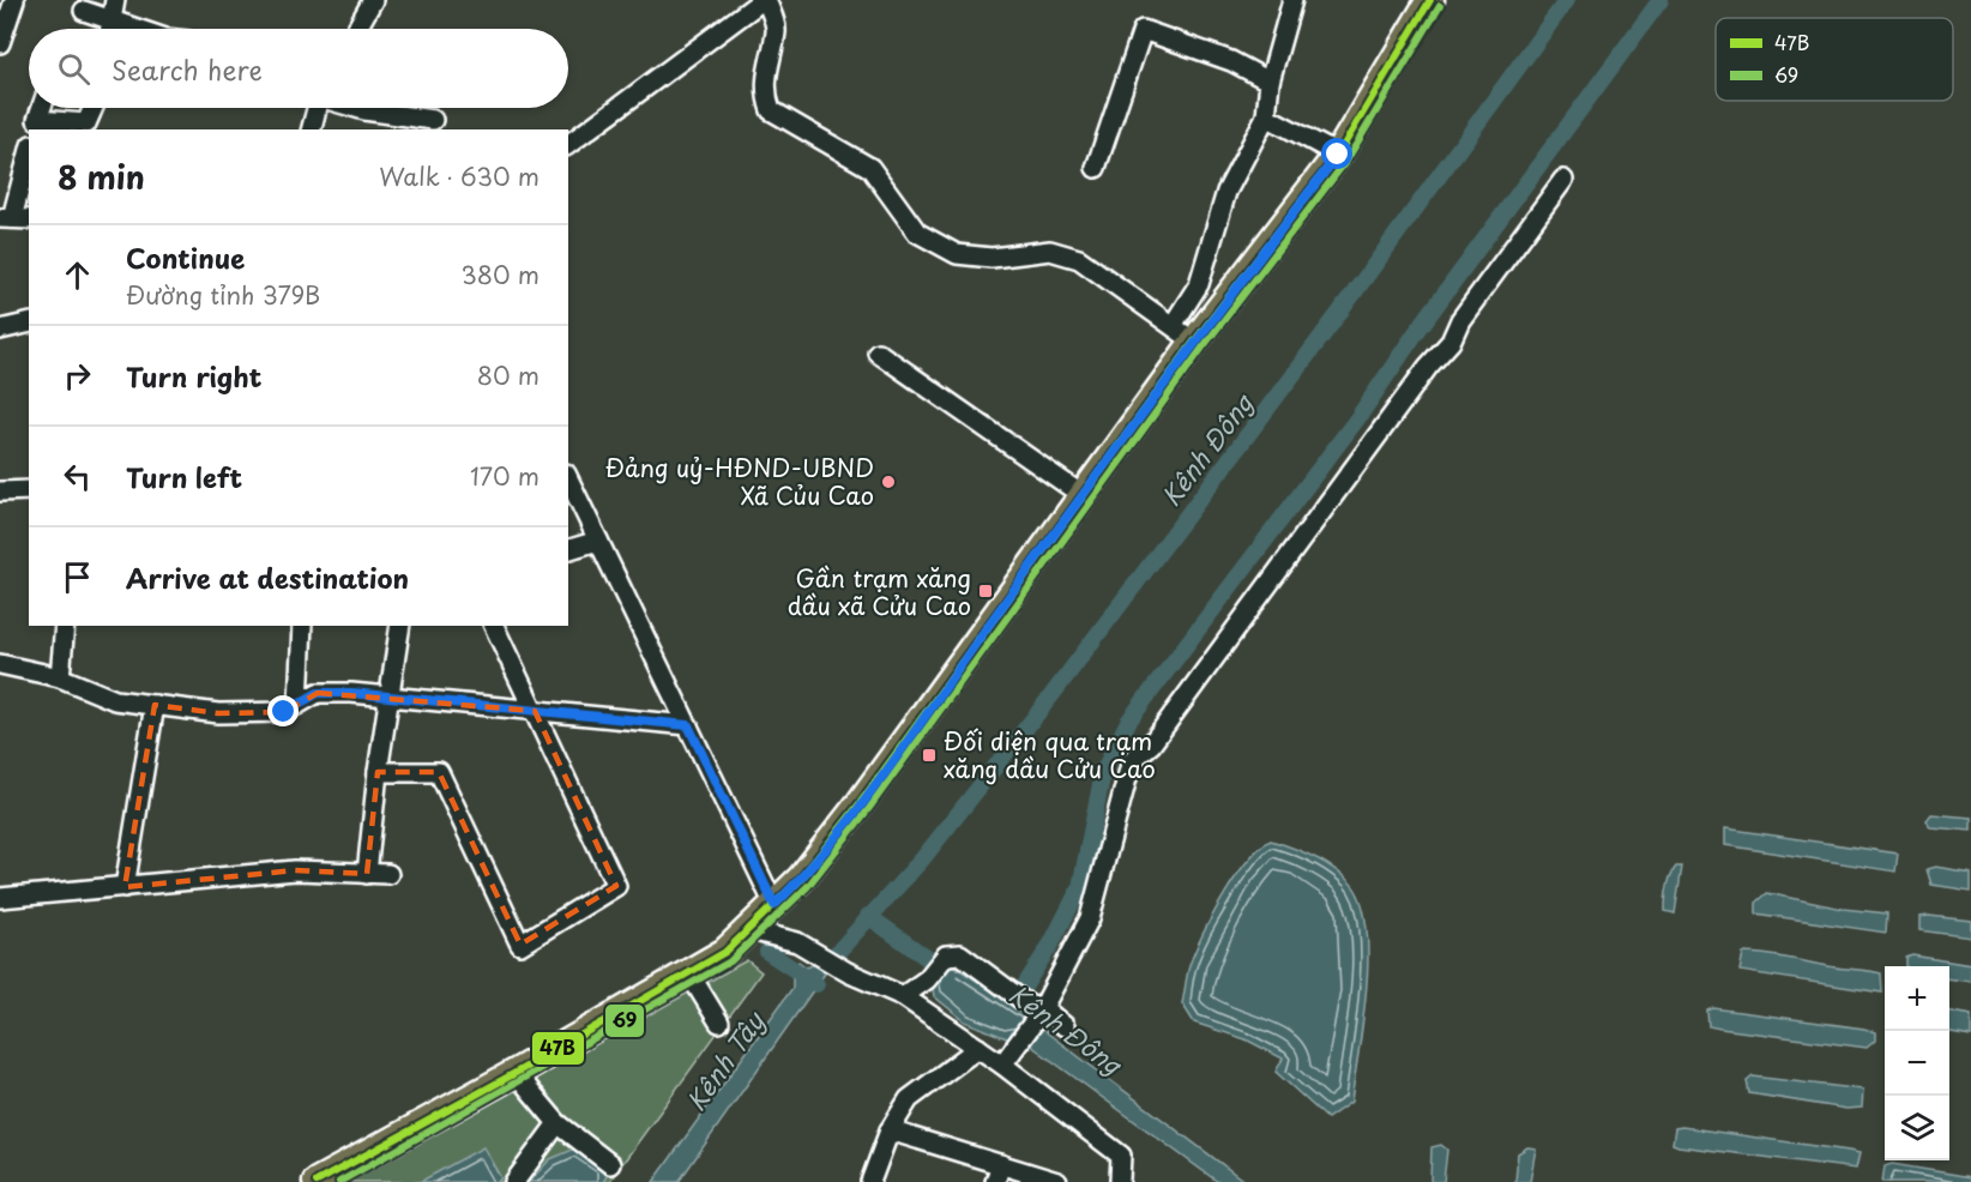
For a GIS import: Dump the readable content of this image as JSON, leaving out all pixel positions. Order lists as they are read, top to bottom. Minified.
{"water":["Kênh Đông","Kênh Tây"],"places":{"other":["Đảng uỷ-HĐND-UBND Xã Củu Cao"],"transit":["Gần trạm xăng dầu xã Cửu Cao","Đối diện qua trạm xăng dầu Cửu Cao"]},"lines":["transit line 47B","transit line 69"],"legend":["47B","69"],"page":{"search":"Search here","heading":["8 min","Walk · 630 m"],"list":[["Continue","Đường tỉnh 379B","380 m"],["Turn right","80 m"],["Turn left","170 m"],"Arrive at destination"],"map_buttons":["+","−"]}}
